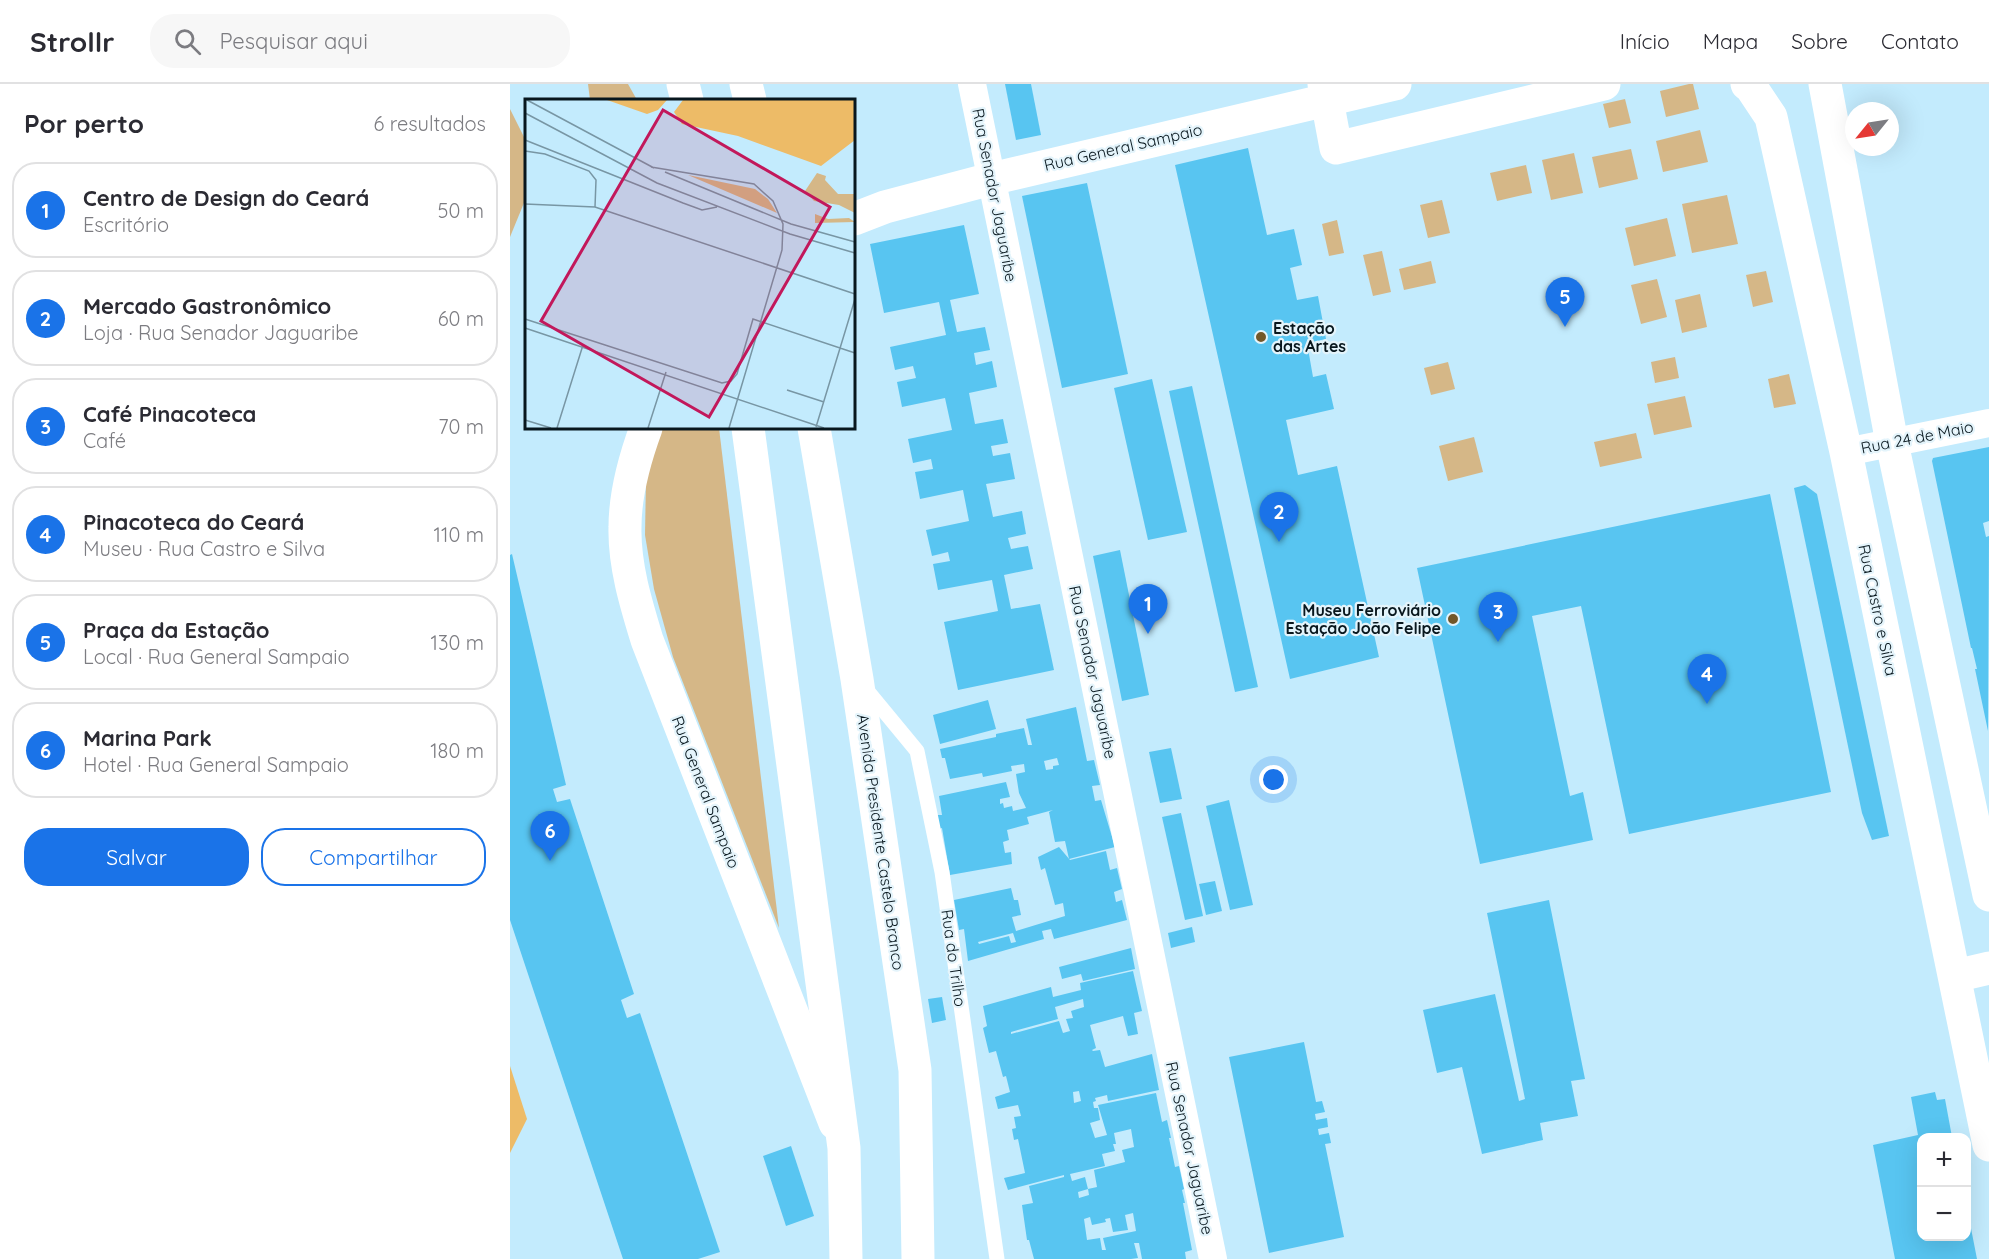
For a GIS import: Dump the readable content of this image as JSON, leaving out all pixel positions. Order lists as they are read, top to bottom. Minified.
{"streets":{"main road":["Rua General Sampaio","Rua Castro e Silva","Avenida Presidente Castelo Branco"],"street":["Rua Senador Jaguaribe","Rua 24 de Maio"],"lane":["Rua do Trilho"]},"crossings":[["Rua General Sampaio","Rua Senador Jaguaribe"],["Rua 24 de Maio","Rua Castro e Silva"],["Avenida Presidente Castelo Branco","Rua do Trilho"]],"places":["Estação das Artes","Museu Ferroviário Estação João Felipe"],"north":"bottom left","page":{"header":"Strollr","search":"Pesquisar aqui","nav":["Início","Mapa","Sobre","Contato"],"heading":["Por perto","6 resultados"],"list":[{"mark":"1","name":"Centro de Design do Ceará","note":"Escritório","value":"50 m"},{"mark":"2","name":"Mercado Gastronômico","note":"Loja · Rua Senador Jaguaribe","value":"60 m"},{"mark":"3","name":"Café Pinacoteca","note":"Café","value":"70 m"},{"mark":"4","name":"Pinacoteca do Ceará","note":"Museu · Rua Castro e Silva","value":"110 m"},{"mark":"5","name":"Praça da Estação","note":"Local · Rua General Sampaio","value":"130 m"},{"mark":"6","name":"Marina Park","note":"Hotel · Rua General Sampaio","value":"180 m"}],"pins":["5","2","1","3","4","6"],"buttons":["Salvar","Compartilhar"],"map_buttons":["+","−"]}}
